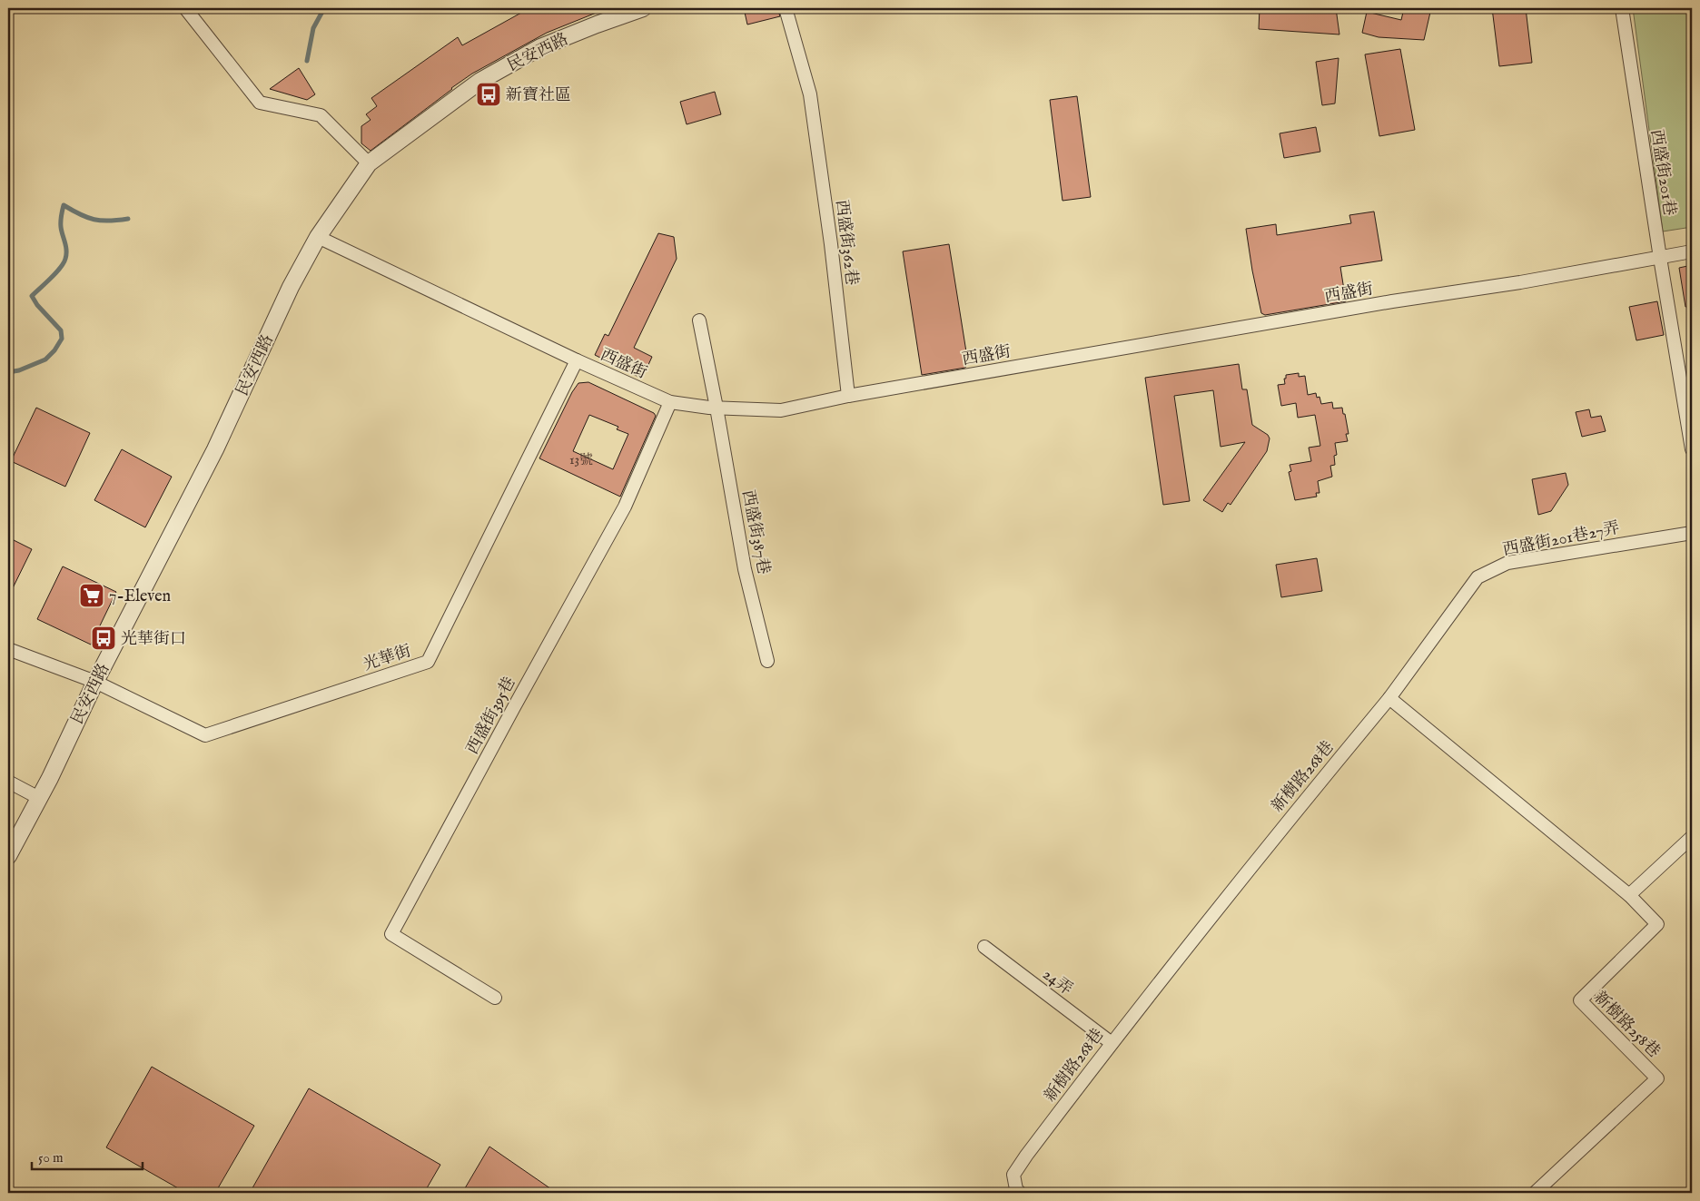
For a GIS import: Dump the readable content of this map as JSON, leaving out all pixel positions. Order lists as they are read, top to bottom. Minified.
{"streets":{"street":["民安西路","西盛街201巷","西盛街362巷","西盛街","西盛街387巷","西盛街201巷27弄","光華街","西盛街395巷","新樹路268巷","24弄","新樹路258巷"]},"crossings":[["民安西路","西盛街"],["民安西路","光華街"],["西盛街201巷","西盛街"],["西盛街362巷","西盛街"],["西盛街","西盛街387巷"],["西盛街","光華街"],["西盛街","西盛街395巷"],["西盛街201巷27弄","新樹路268巷"],["新樹路268巷","24弄"]],"places":{"bus stop":["新寶社區","光華街口"],"supermarket":["7-Eleven"]},"house_numbers":["13號"],"scale_bar":"50 m"}
